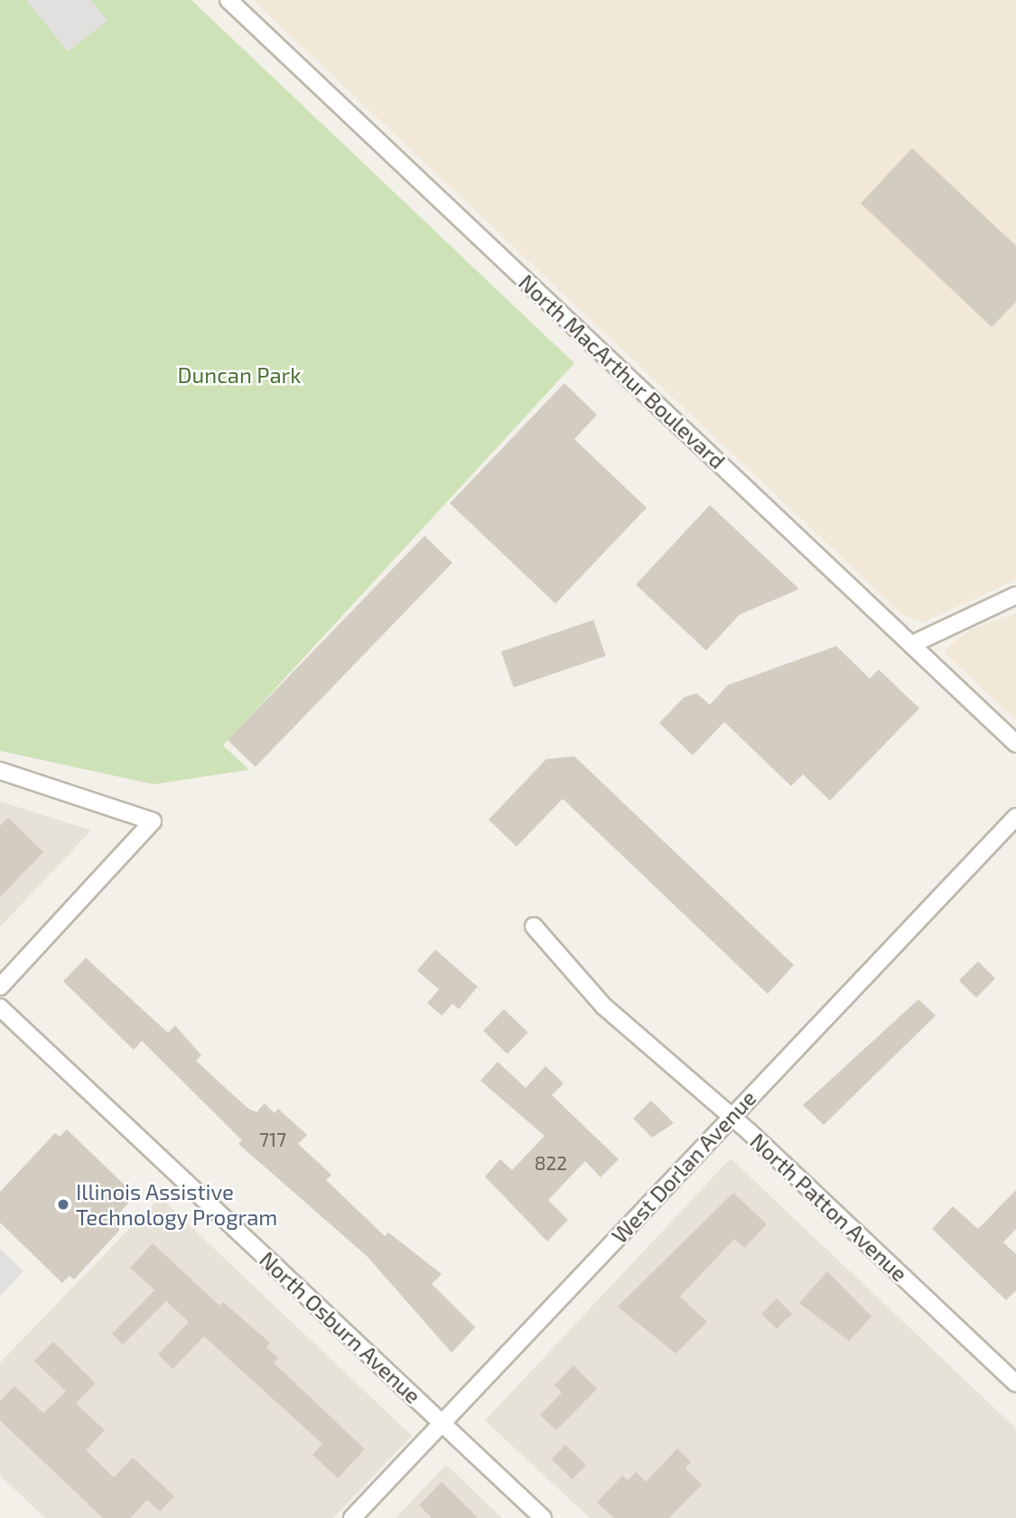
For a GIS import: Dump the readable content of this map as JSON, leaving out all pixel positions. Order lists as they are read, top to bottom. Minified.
{"streets":{"street":["North MacArthur Boulevard","West Dorlan Avenue","North Patton Avenue","North Osburn Avenue"]},"crossings":[["West Dorlan Avenue","North Patton Avenue"],["West Dorlan Avenue","North Osburn Avenue"]],"parks":["Duncan Park"],"places":["Illinois Assistive Technology Program"],"house_numbers":["717","822"]}
